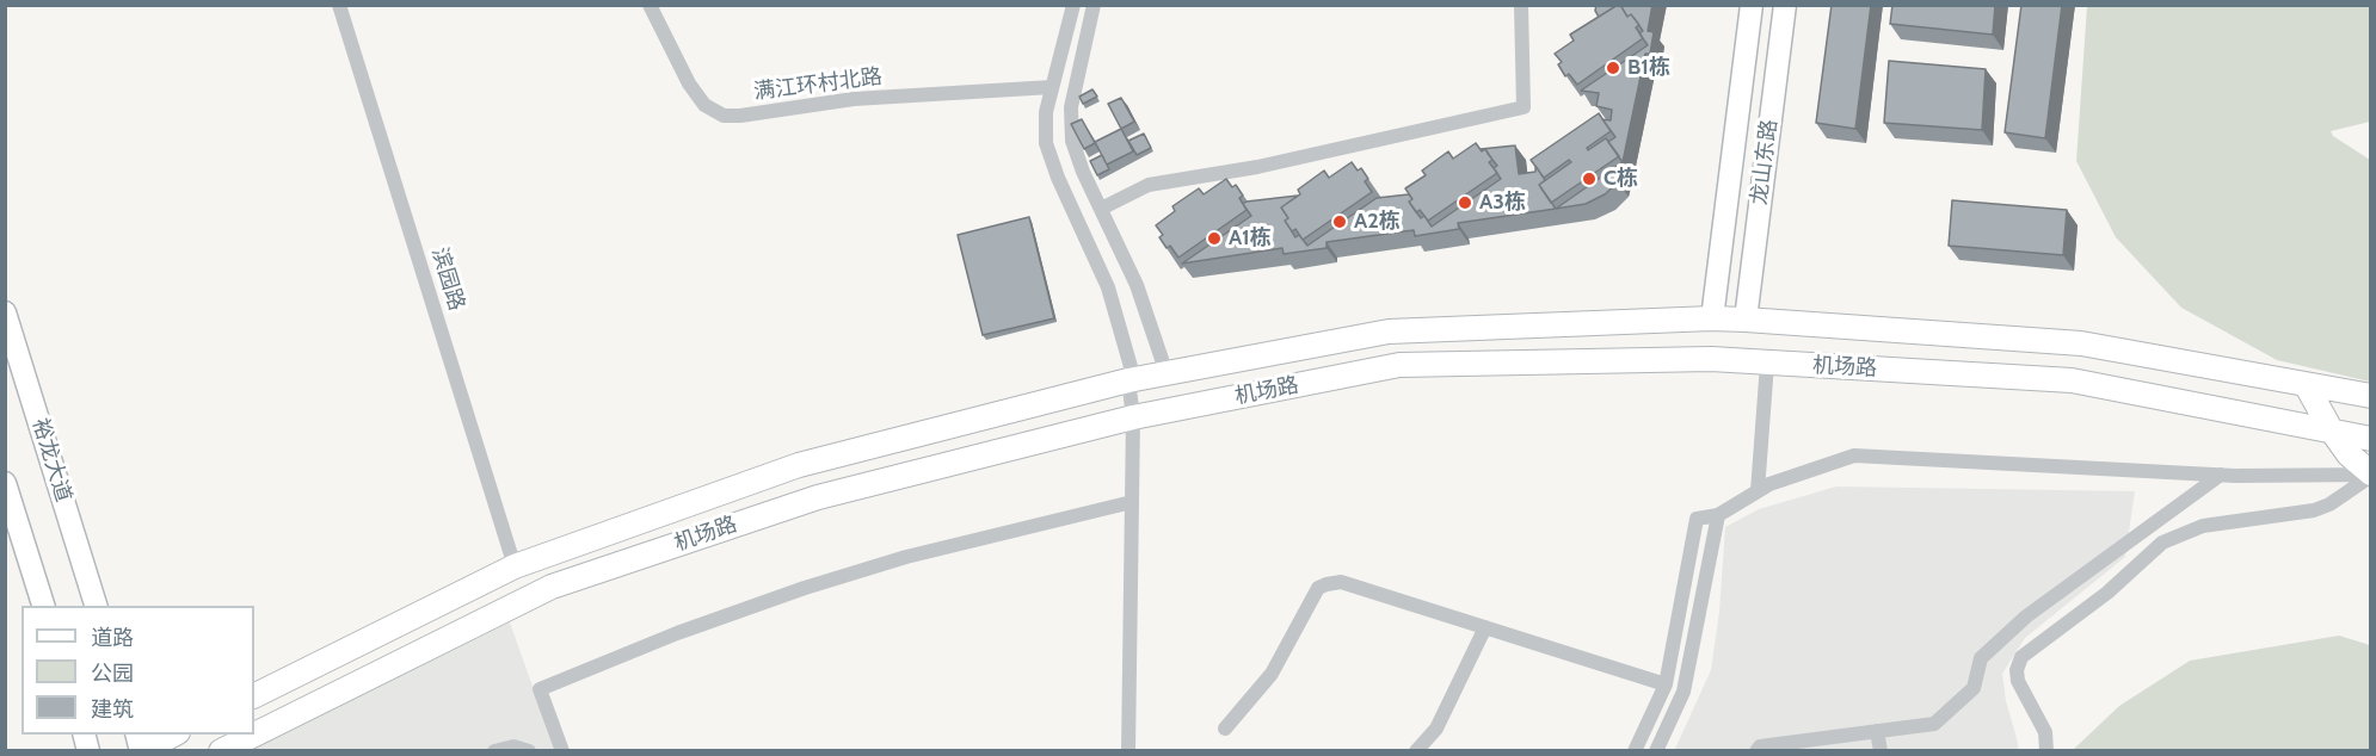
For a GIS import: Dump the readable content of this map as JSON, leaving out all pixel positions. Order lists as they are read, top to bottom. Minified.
{"streets":{"main road":["龙山东路","机场路","裕龙大道"],"street":["满江环村北路","滨园路"]},"crossings":[["龙山东路","机场路"],["滨园路","机场路"]],"places":["B1栋","C栋","A3栋","A2栋","A1栋"],"legend":["道路","公园","建筑"]}
